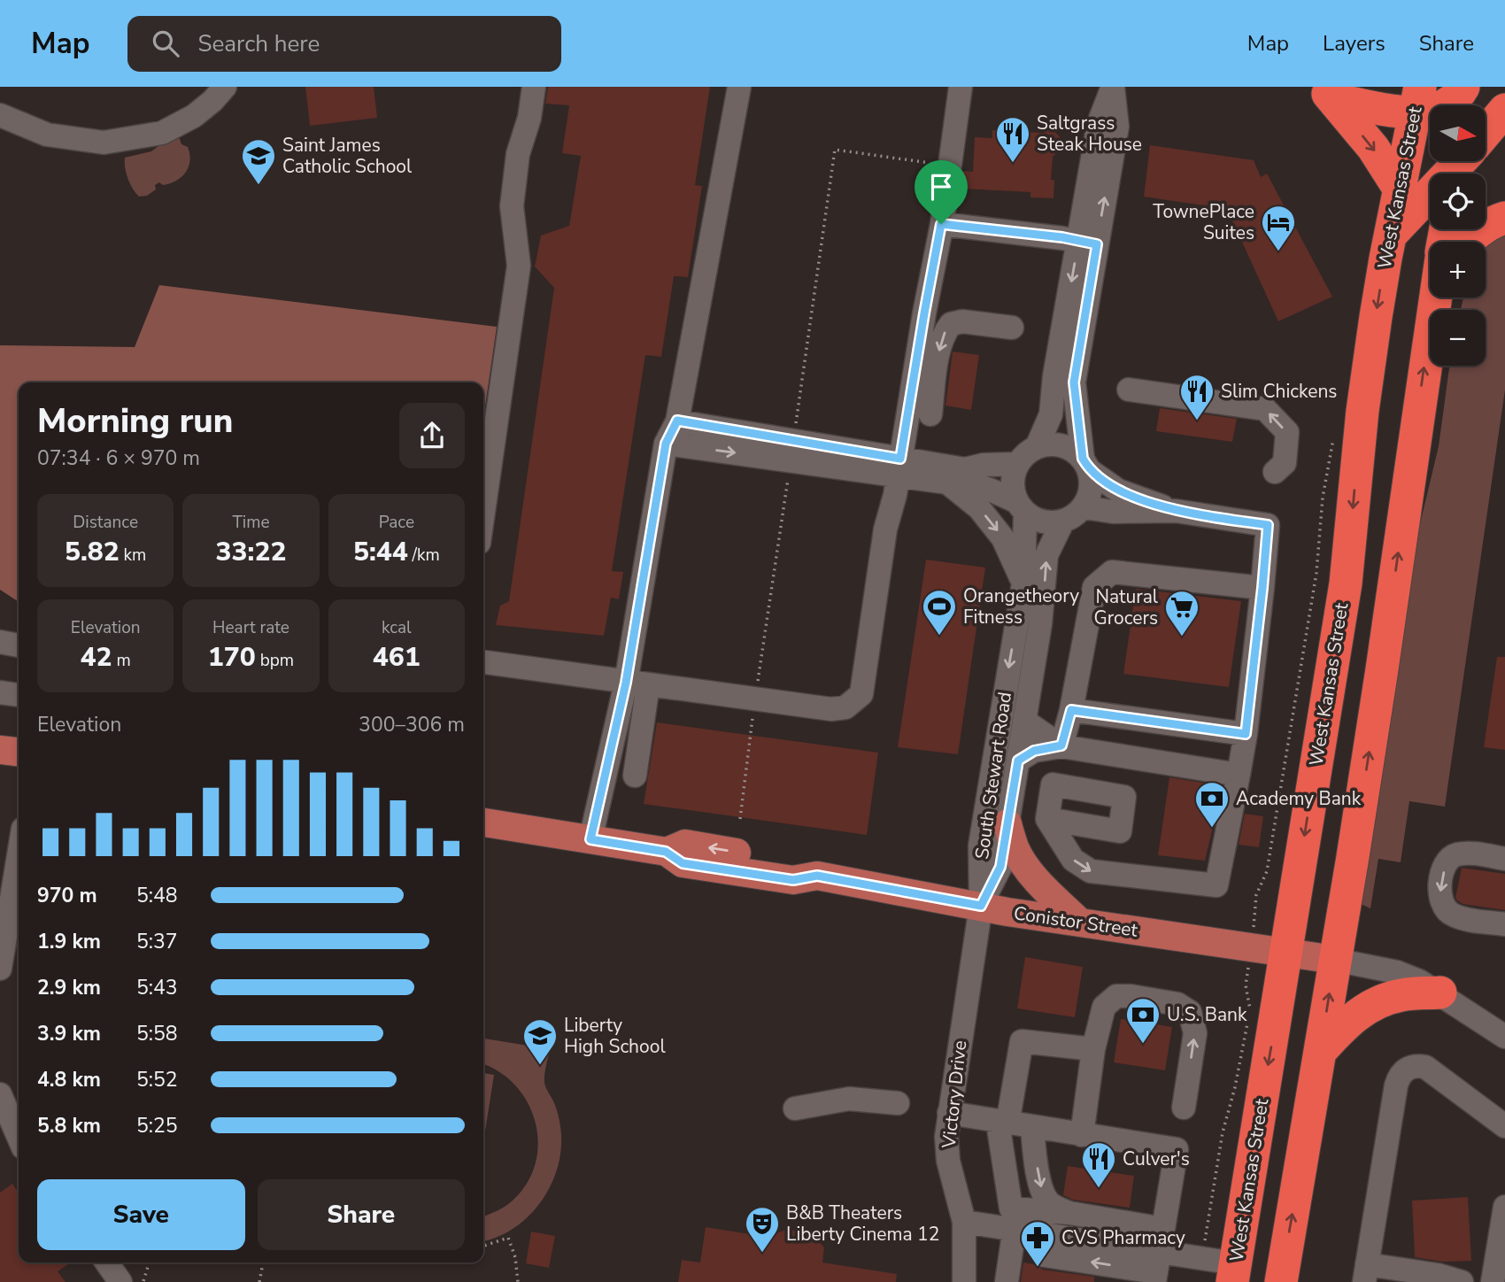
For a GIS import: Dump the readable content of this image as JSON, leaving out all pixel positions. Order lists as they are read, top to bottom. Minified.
{"streets":{"highway":["West Kansas Street"],"main road":["Conistor Street"],"street":["South Stewart Road","Victory Drive"]},"crossings":[["West Kansas Street","Conistor Street"],["South Stewart Road","Conistor Street"],["South Stewart Road","Victory Drive"],["Conistor Street","Victory Drive"]],"places":{"restaurant":["Saltgrass Steak House","Slim Chickens","Culver's"],"school or university":["Saint James Catholic School","Liberty High School"],"hotel":["TownePlace Suites"],"sports":["Orangetheory Fitness"],"supermarket":["Natural Grocers"],"bank":["Academy Bank","U.S. Bank"],"theatre":["B&B Theaters Liberty Cinema 12"],"pharmacy":["CVS Pharmacy"]},"north":"right","page":{"header":"Map","search":"Search here","nav":["Map","Layers","Share"],"map_buttons":["+","−"],"heading":["Morning run","07:34 · 6 × 970 m"],"stats":[["Distance","5.82 km"],["Time","33:22"],["Pace","5:44 /km"],["Elevation","42 m"],["Heart rate","170 bpm"],["kcal","461"]],"chart":["Elevation","300–306 m"],"list":[{"name":"970 m","note":"5:48"},{"name":"1.9 km","note":"5:37"},{"name":"2.9 km","note":"5:43"},{"name":"3.9 km","note":"5:58"},{"name":"4.8 km","note":"5:52"},{"name":"5.8 km","note":"5:25"}],"buttons":["Save","Share"]}}
